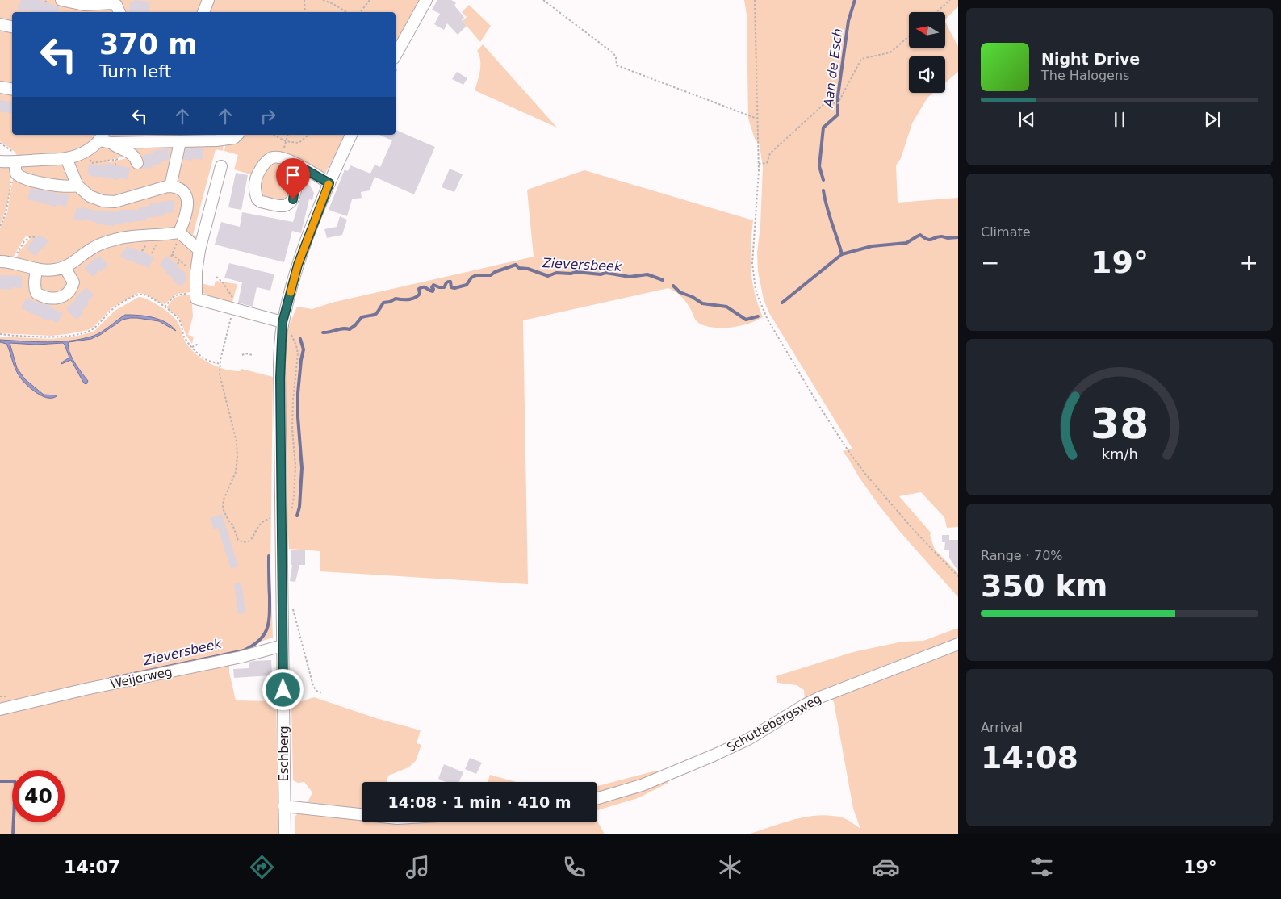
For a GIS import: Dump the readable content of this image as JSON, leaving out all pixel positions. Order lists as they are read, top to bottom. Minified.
{"streets":{"street":["Weijerweg","Schuttebergsweg","Eschberg"]},"crossings":[["Weijerweg","Eschberg"]],"water":["Aan de Esch","Zieversbeek"],"north":"left","page":{"turn":["370 m","Turn left"],"song":["Night Drive","The Halogens"],"tile":["Climate",["Range · 70%","350 km"],["Arrival","14:08"]],"heat":["−","19°","+"],"limit":"40","trip":"14:08 · 1 min · 410 m","tabs":["14:07","19°"],"gauge":["38","km/h"]}}
